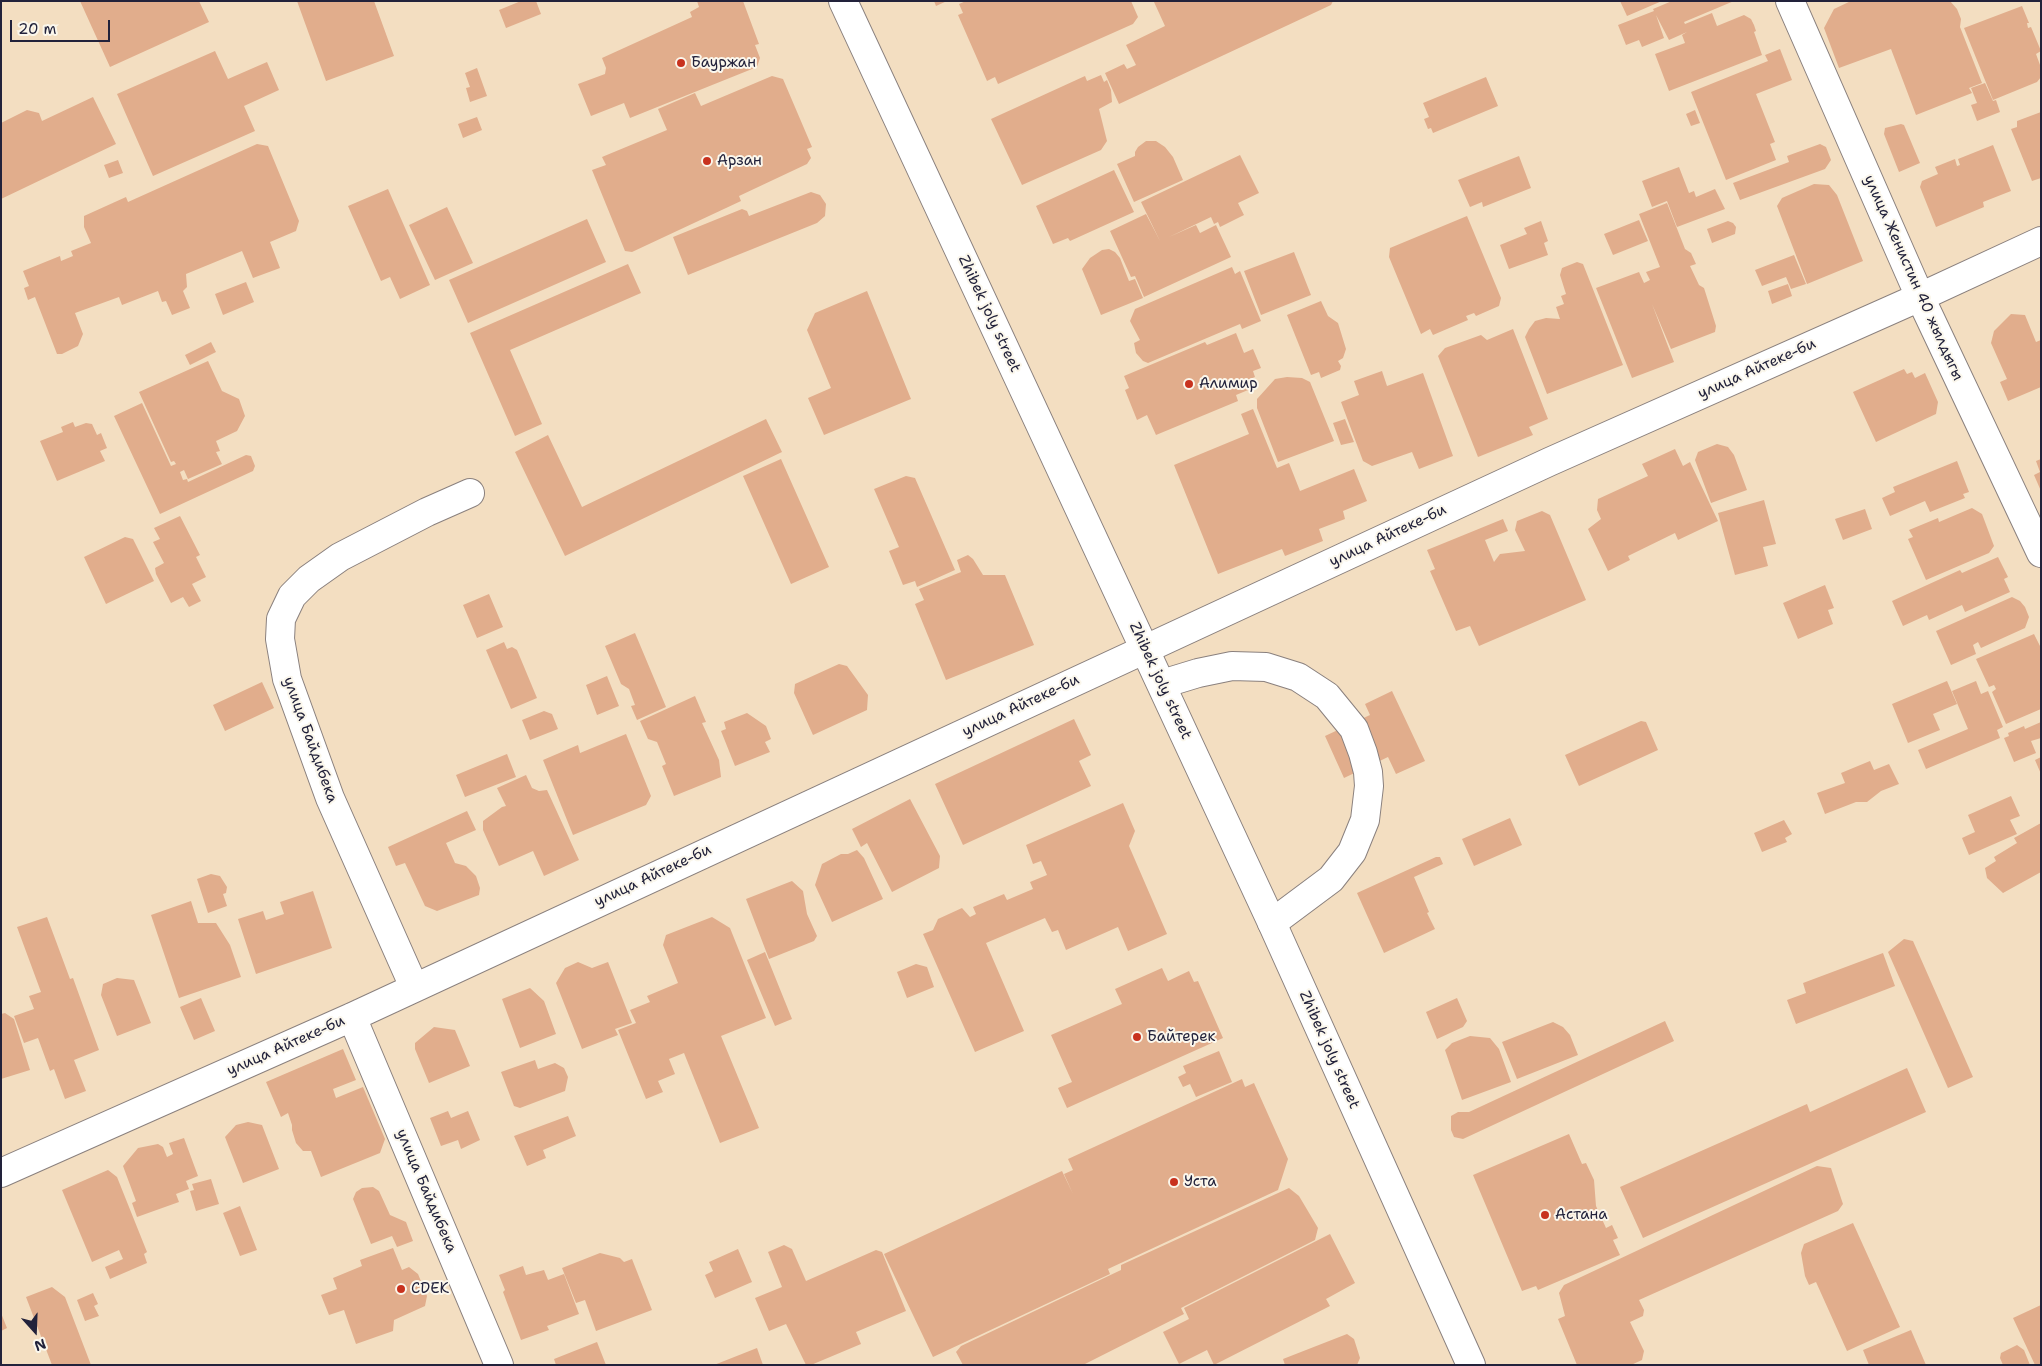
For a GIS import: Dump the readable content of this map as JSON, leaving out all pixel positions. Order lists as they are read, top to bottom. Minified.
{"streets":{"main road":["улица Женистин 40 жылдыгы","Zhibek joly street","улица Айтеке-би","улица Байдибека"]},"crossings":[["улица Женистин 40 жылдыгы","улица Айтеке-би"],["Zhibek joly street","улица Айтеке-би"],["улица Айтеке-би","улица Байдибека"]],"places":["Бауржан","Арзан","Алимир","Байтерек","Уста","Астана","CDEK"],"scale_bar":"20 m","north":"bottom"}
